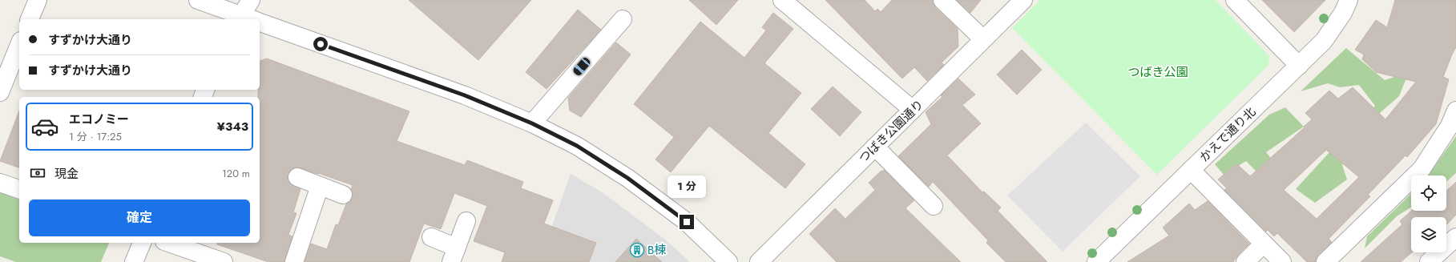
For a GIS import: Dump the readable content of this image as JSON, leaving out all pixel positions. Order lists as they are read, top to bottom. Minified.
{"streets":{"street":["つばき公園通り","かえで通り北"]},"parks":["つばき公園"],"places":{"building":["B棟"]},"page":{"banner":["すずかけ大通り","すずかけ大通り"],"list":[{"name":"エコノミー","note":"1 分 · 17:25","value":"¥343"}],"pay":["現金","120 m"],"bubble":"1 分","buttons":"確定"}}
